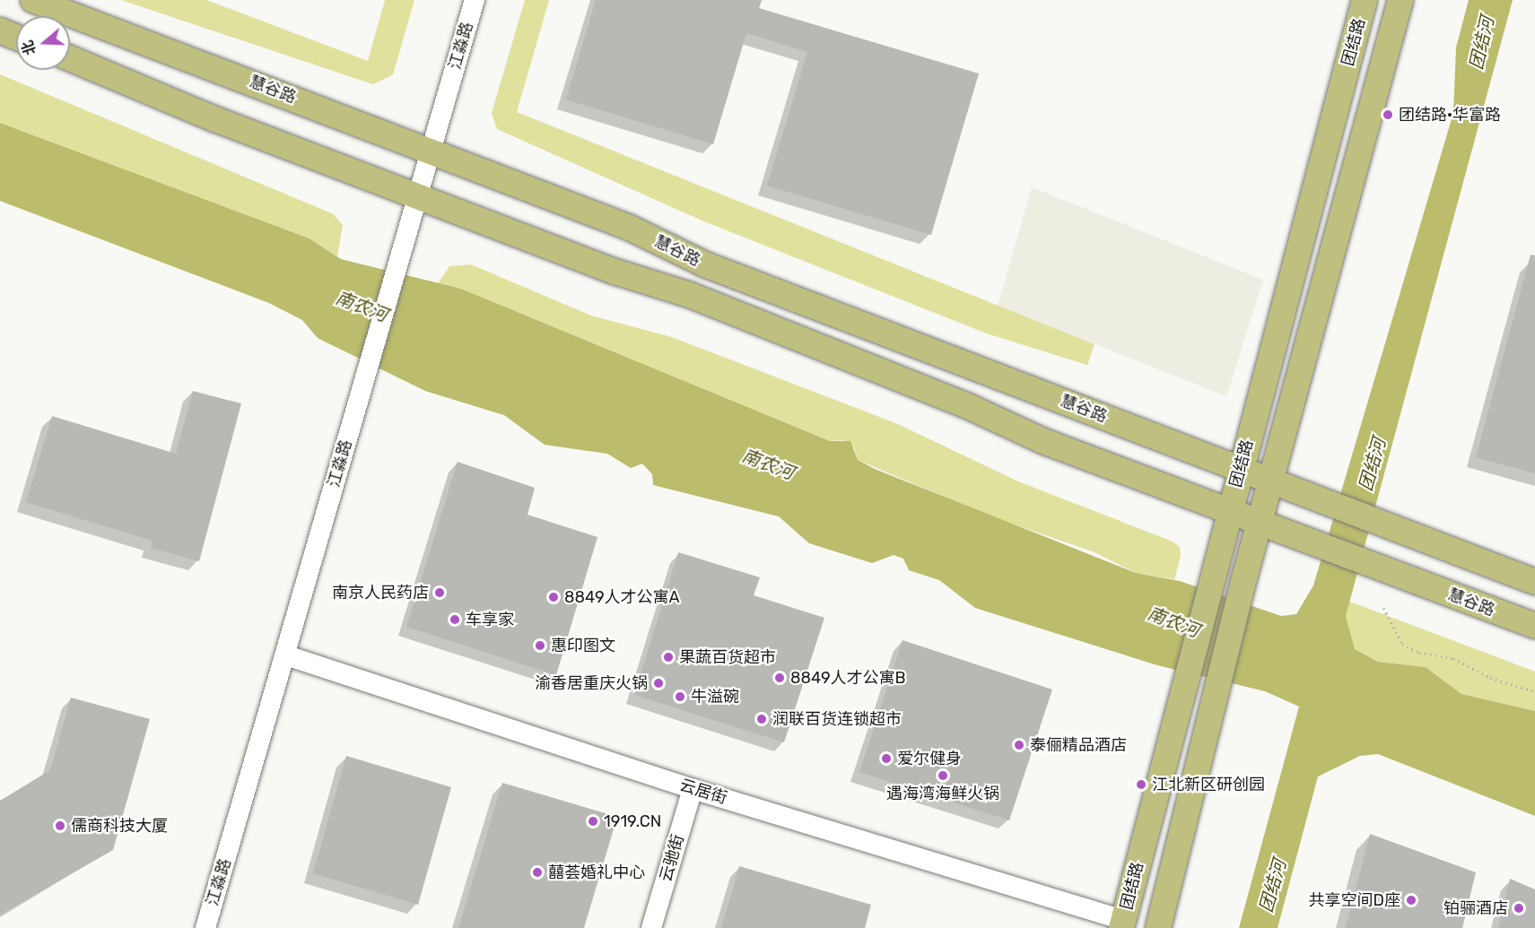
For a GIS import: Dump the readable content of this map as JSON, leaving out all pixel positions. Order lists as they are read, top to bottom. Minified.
{"streets":{"main road":["团结路","慧谷路"],"street":["江淼路","云居街","云驰街"]},"crossings":[["团结路","慧谷路"],["团结路","云居街"],["江淼路","慧谷路"],["江淼路","云居街"],["云居街","云驰街"]],"water":["团结河","南农河"],"places":["团结路·华富路","南京人民药店","8849人才公寓A","车享家","惠印图文","果蔬百货超市","8849人才公寓B","渝香居重庆火锅","牛溢碗","润联百货连锁超市","泰俪精品酒店","爱尔健身","遇海湾海鲜火锅","江北新区研创园","1919.CN","儒商科技大厦","囍荟婚礼中心","共享空间D座","铂骊酒店"],"north":"left"}
